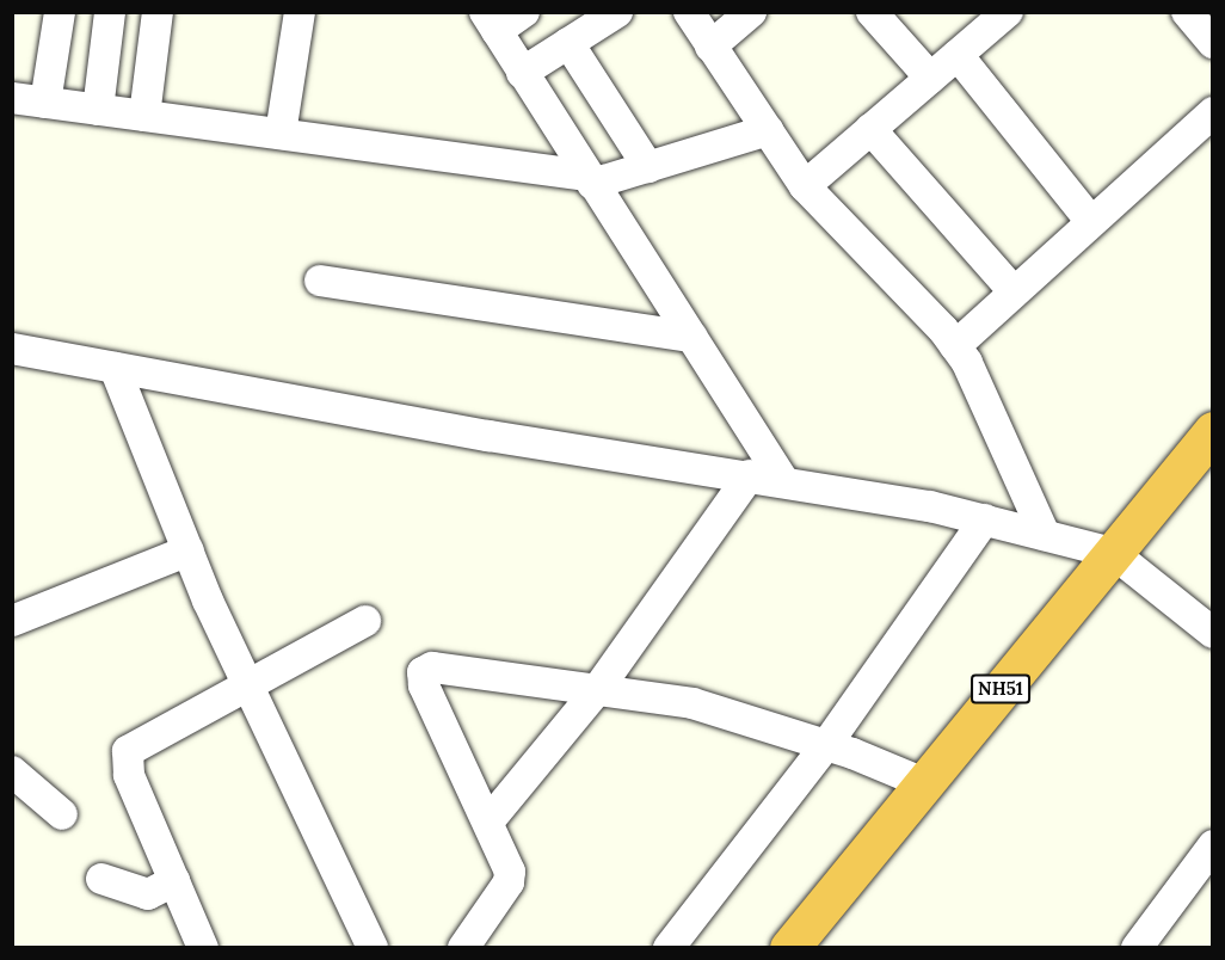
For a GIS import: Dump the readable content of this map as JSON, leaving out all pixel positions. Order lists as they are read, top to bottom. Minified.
{"streets":{"highway":["NH51"]}}
